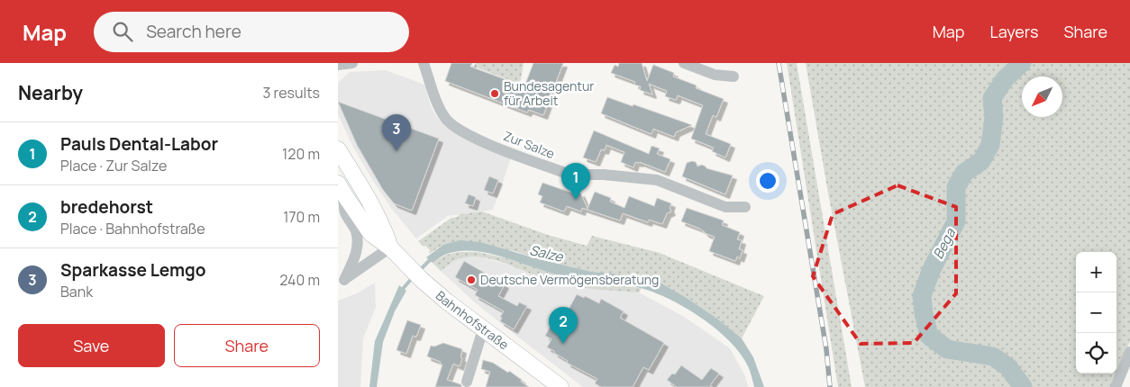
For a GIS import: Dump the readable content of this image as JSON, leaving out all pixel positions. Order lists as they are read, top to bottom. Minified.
{"streets":{"main road":["Bahnhofstraße"],"street":["Zur Salze"]},"water":["Bega","Salze"],"places":["Bundesagentur für Arbeit","Deutsche Vermögensberatung"],"north":"bottom left","page":{"header":"Map","search":"Search here","nav":["Map","Layers","Share"],"heading":["Nearby","3 results"],"pins":["3","1","2"],"list":[{"mark":"1","name":"Pauls Dental-Labor","note":"Place · Zur Salze","value":"120 m"},{"mark":"2","name":"bredehorst","note":"Place · Bahnhofstraße","value":"170 m"},{"mark":"3","name":"Sparkasse Lemgo","note":"Bank","value":"240 m"}],"map_buttons":["+","−"],"buttons":["Save","Share"]}}
